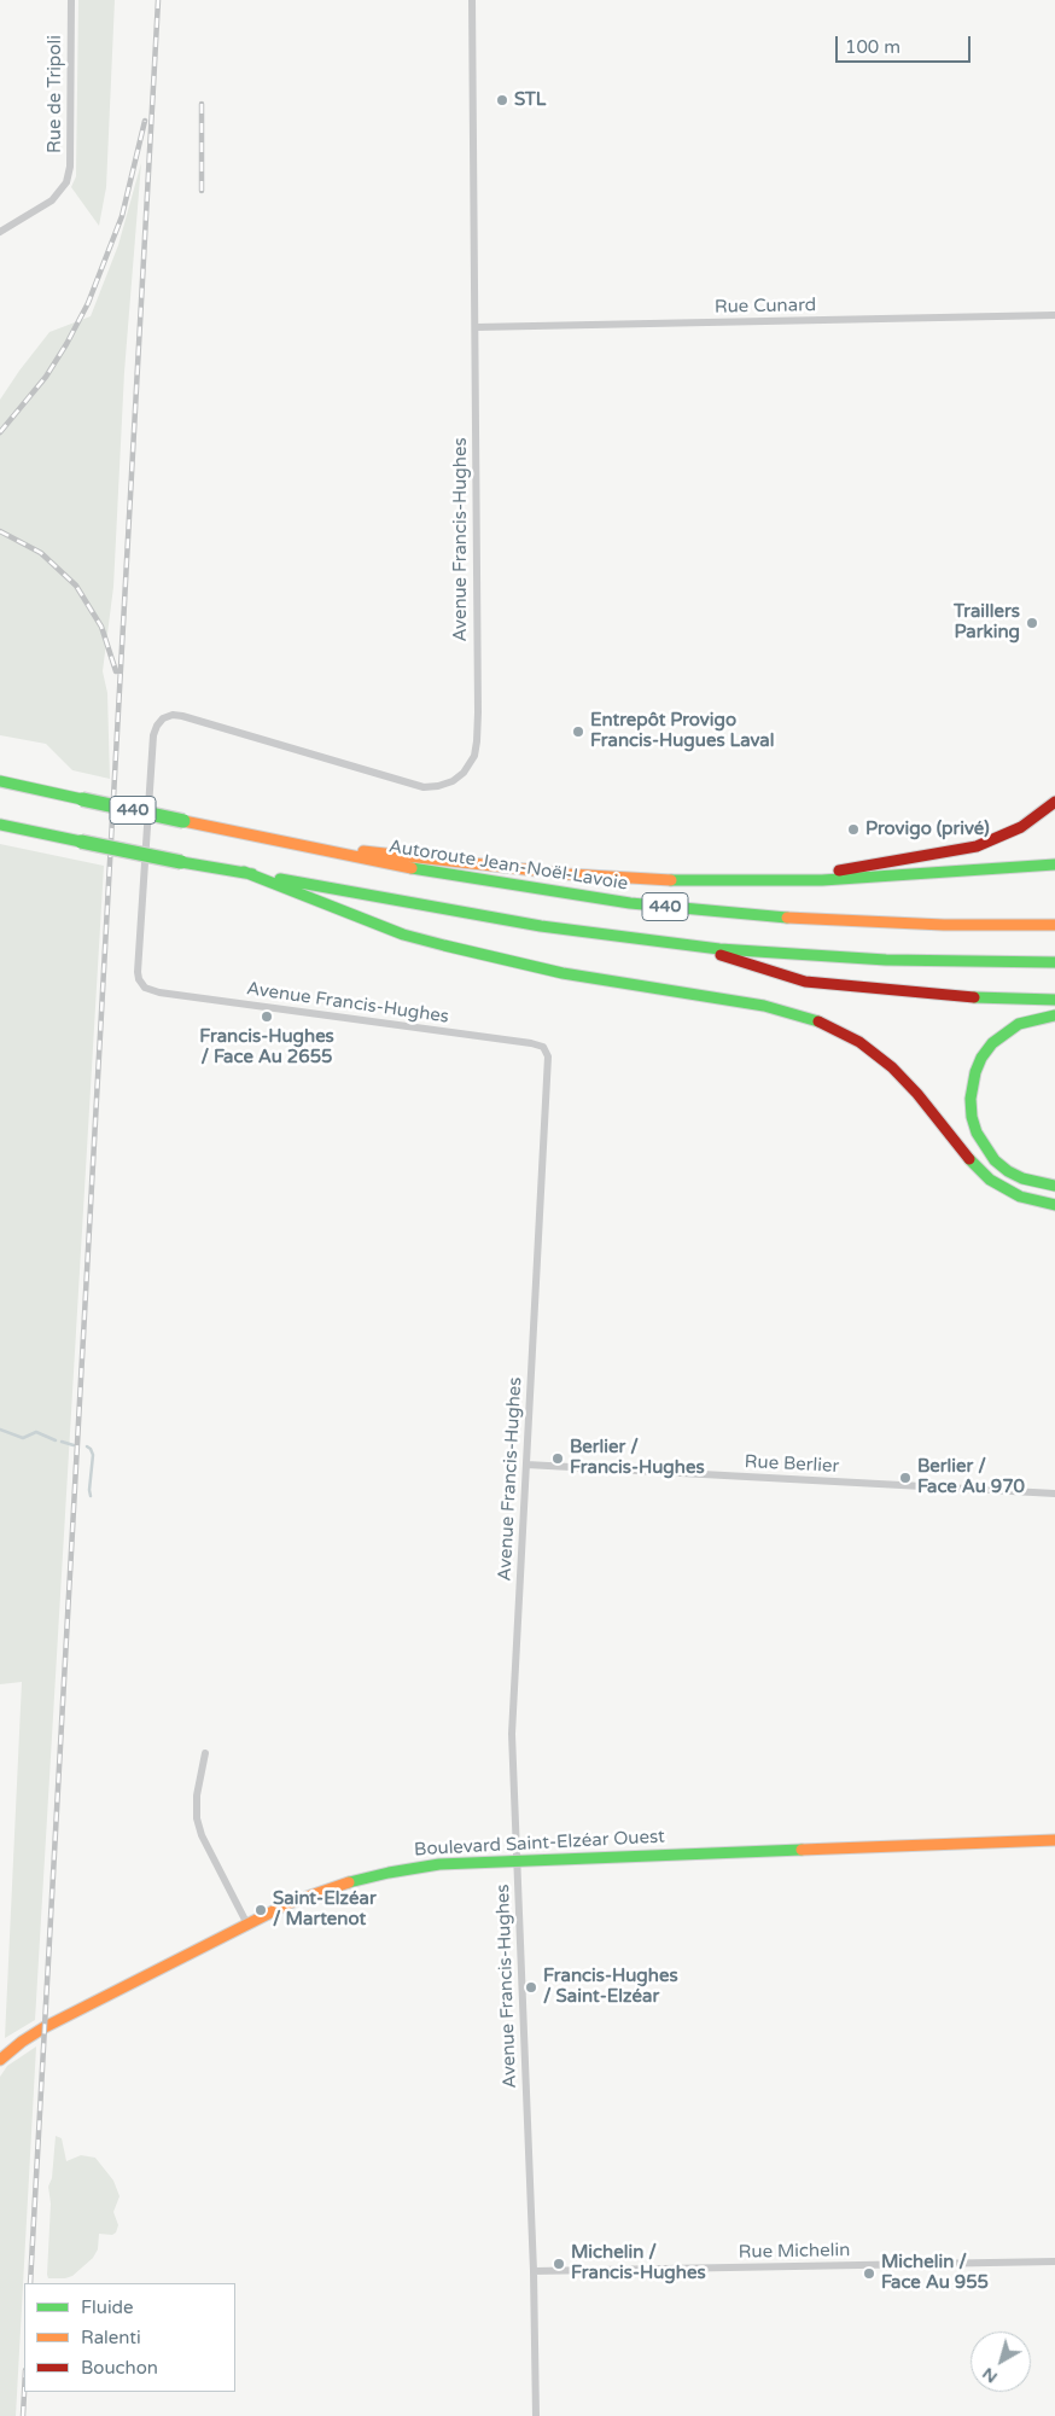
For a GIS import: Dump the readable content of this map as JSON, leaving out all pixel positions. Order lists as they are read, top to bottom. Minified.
{"streets":{"main road":["440","Autoroute Jean-Noël-Lavoie","Boulevard Saint-Elzéar Ouest"],"street":["Rue de Tripoli","Rue Cunard","Avenue Francis-Hughes","Rue Berlier","Rue Michelin"]},"crossings":[["Rue Cunard","Avenue Francis-Hughes"],["Avenue Francis-Hughes","Rue Berlier"],["Avenue Francis-Hughes","Boulevard Saint-Elzéar Ouest"],["Avenue Francis-Hughes","Rue Michelin"]],"places":["STL","Traillers Parking","Entrepôt Provigo Francis-Hugues Laval","Provigo (privé)","Francis-Hughes / Face Au 2655","Berlier / Francis-Hughes","Berlier / Face Au 970","Saint-Elzéar / Martenot","Francis-Hughes / Saint-Elzéar","Michelin / Francis-Hughes","Michelin / Face Au 955"],"legend":["Fluide","Ralenti","Bouchon"],"scale_bar":"100 m","north":"bottom left"}
